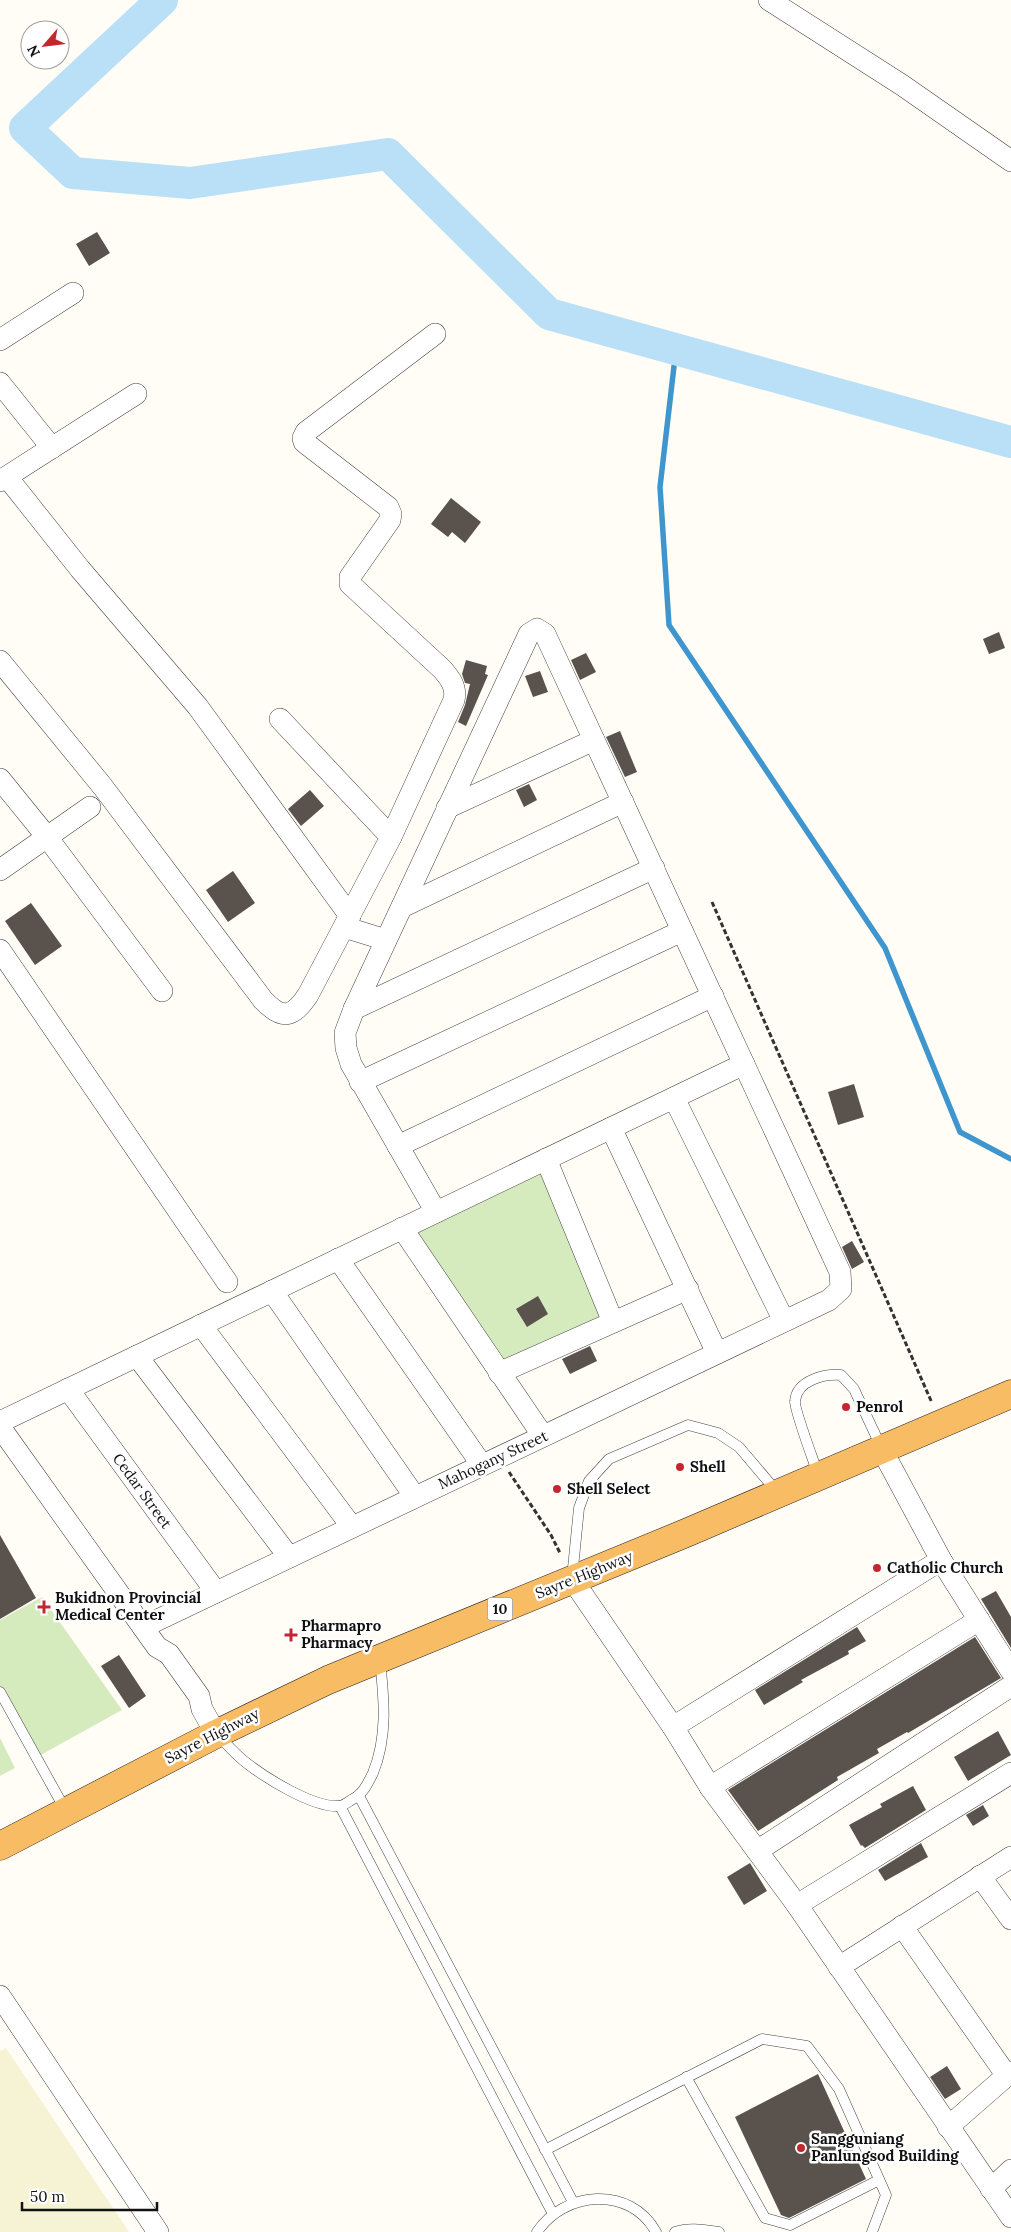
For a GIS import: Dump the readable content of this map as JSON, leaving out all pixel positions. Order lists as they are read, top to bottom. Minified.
{"streets":{"highway":["Sayre Highway","10"],"street":["Mahogany Street","Cedar Street"]},"crossings":[["Mahogany Street","Cedar Street"]],"places":{"other":["Penrol","Shell","Shell Select","Catholic Church","Sangguniang Panlungsod Building"],"health":["Bukidnon Provincial Medical Center","Pharmapro Pharmacy"]},"scale_bar":"50 m","north":"bottom left"}
